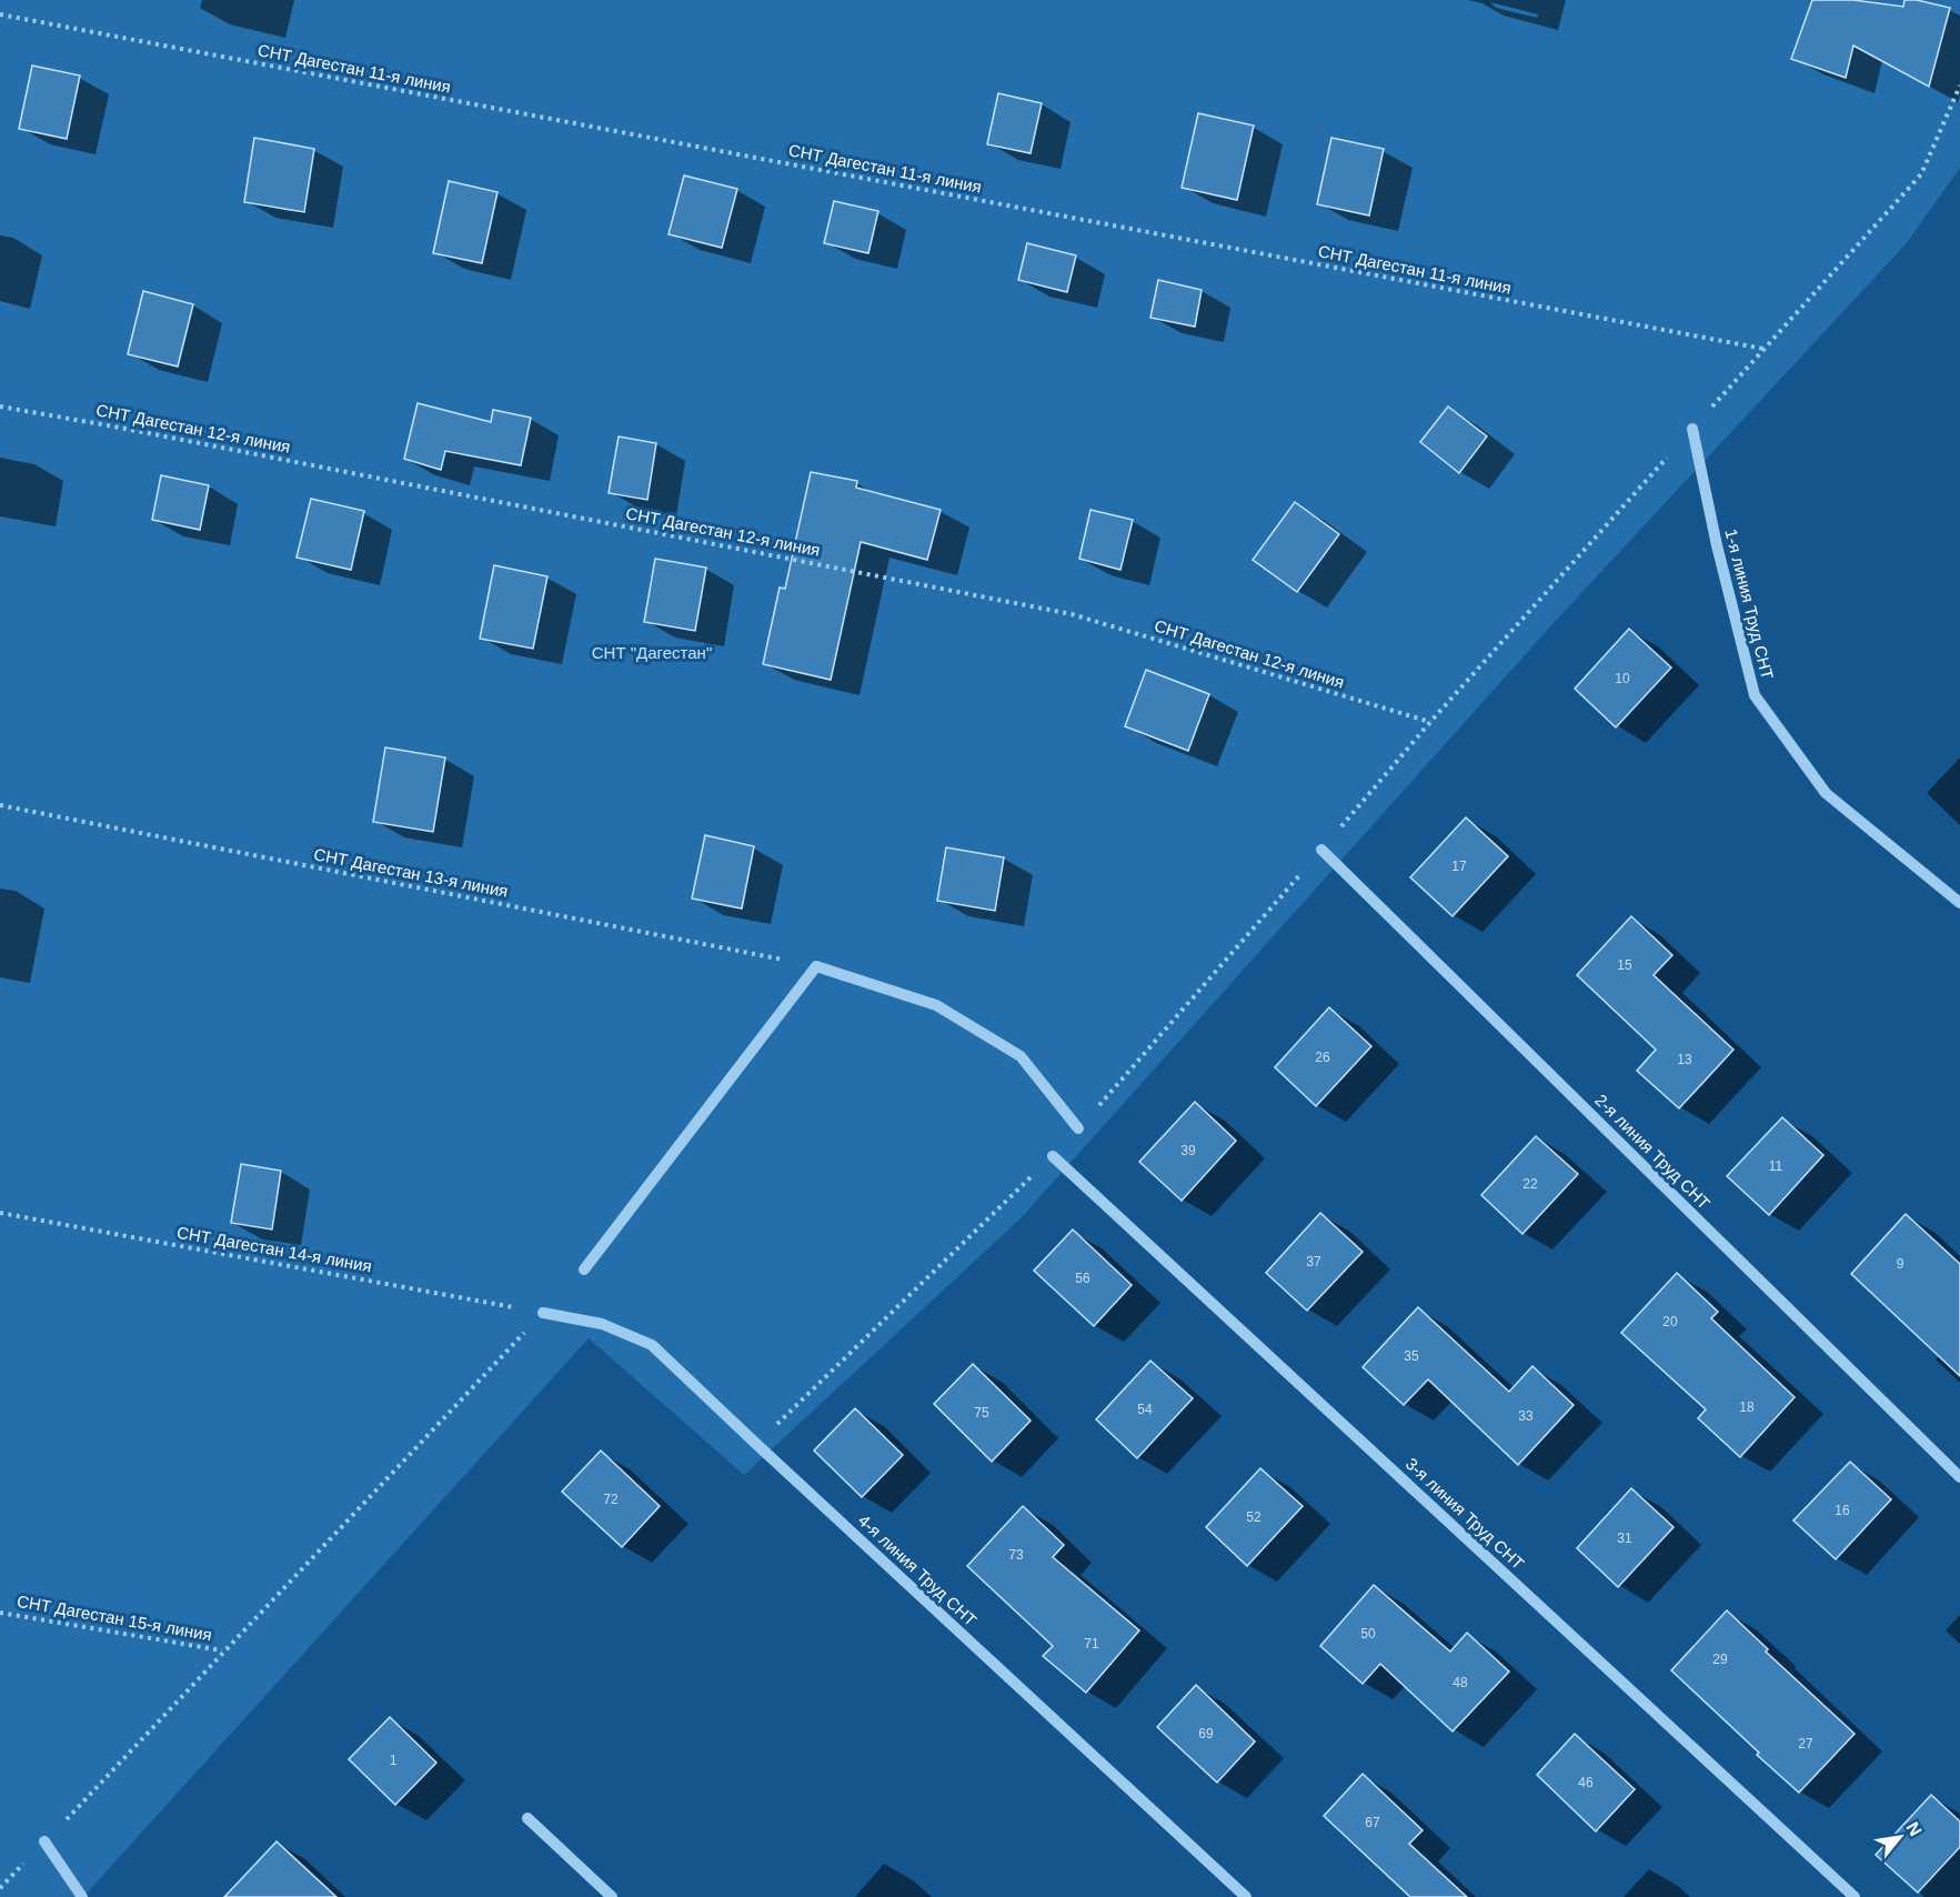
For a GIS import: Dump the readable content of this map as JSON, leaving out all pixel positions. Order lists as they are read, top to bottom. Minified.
{"streets":{"street":["1-я линия Труд СНТ","2-я линия Труд СНТ","3-я линия Труд СНТ","4-я линия Труд СНТ"],"path":["СНТ Дагестан 11-я линия","СНТ Дагестан 12-я линия","СНТ Дагестан 13-я линия","СНТ Дагестан 14-я линия","СНТ Дагестан 15-я линия"]},"crossings":[["СНТ Дагестан 14-я линия","4-я линия Труд СНТ"]],"parks":["СНТ \"Дагестан\""],"house_numbers":["10","17","15","26","13","39","11","22","37","9","56","20","35","18","54","75","33","72","16","52","31","73","50","71","29","48","69","27","1","46","67"],"north":"top right"}
